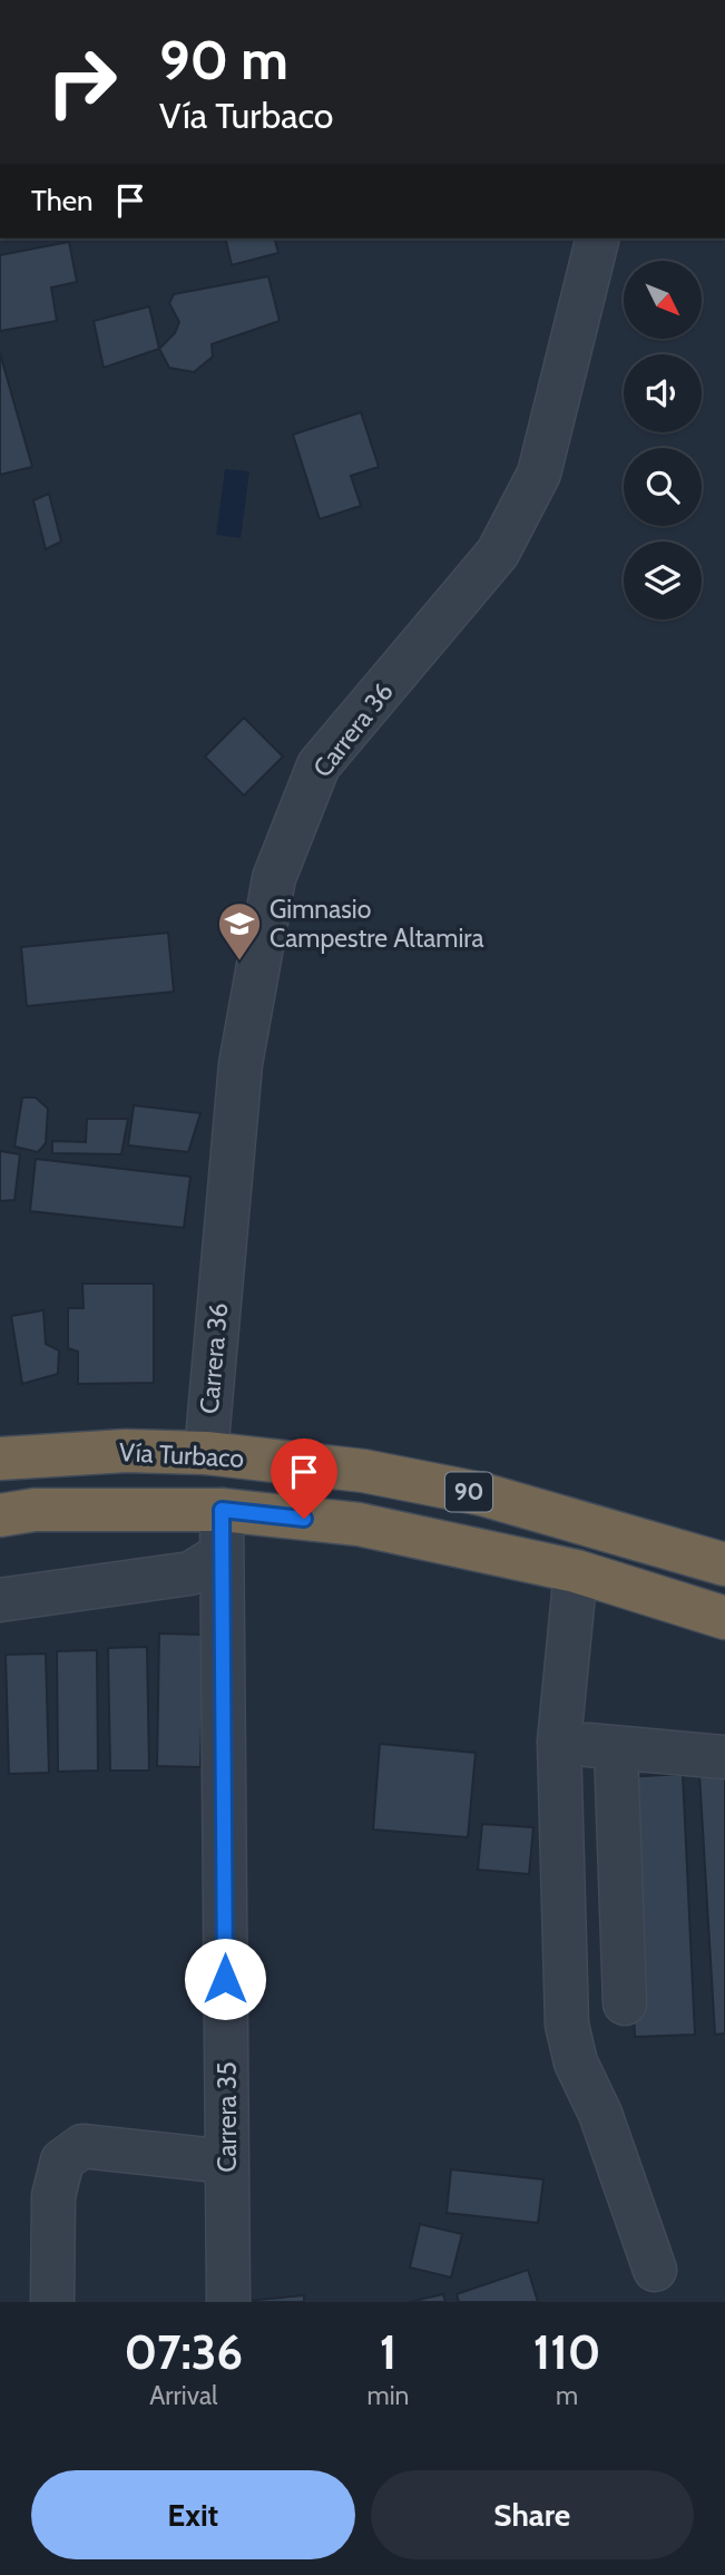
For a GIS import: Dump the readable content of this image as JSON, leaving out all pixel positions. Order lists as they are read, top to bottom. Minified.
{"streets":{"highway":["Vía Turbaco","90"],"street":["Carrera 36","Carrera 35"]},"crossings":[["Carrera 36","Vía Turbaco"],["Vía Turbaco","Carrera 35"]],"places":{"school or university":["Gimnasio Campestre Altamira"]},"north":"bottom right","page":{"turn":["90 m","Vía Turbaco"],"then":"Then","eta":["07:36","Arrival","1","min","110","m"],"buttons":["Exit","Share"]}}
